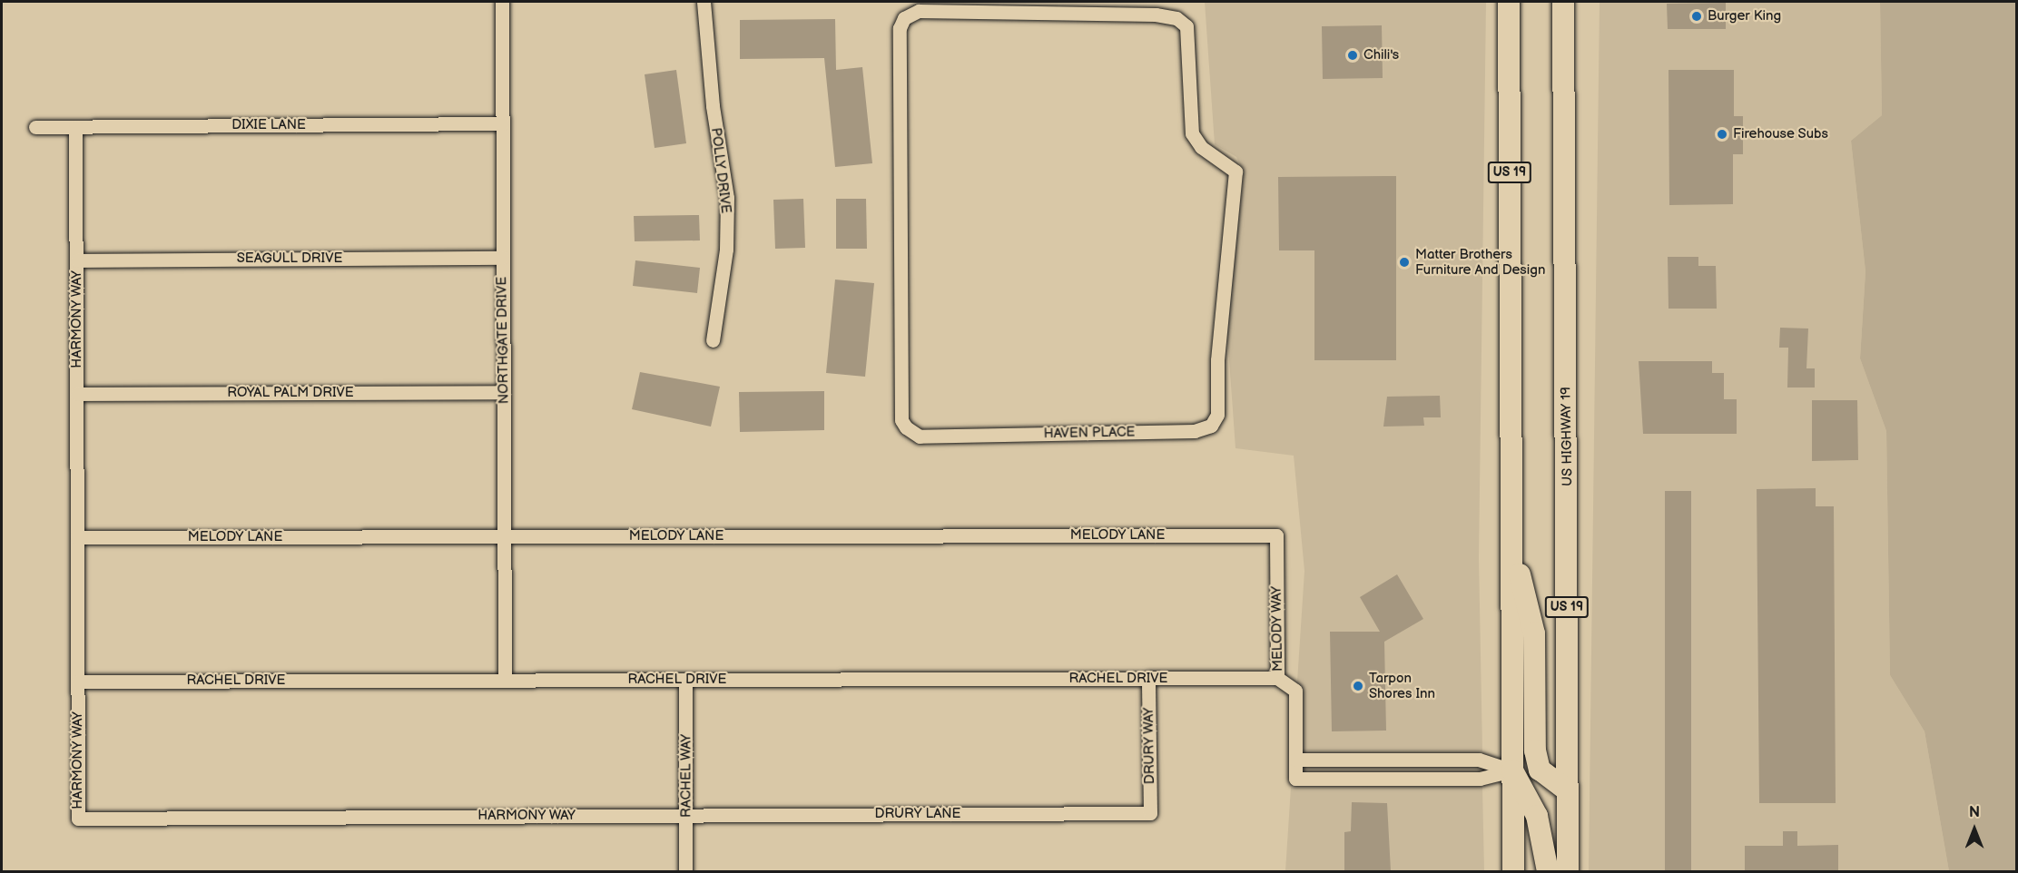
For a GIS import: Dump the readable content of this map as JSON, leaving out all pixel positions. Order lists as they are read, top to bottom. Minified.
{"streets":{"highway":["US 19","US HIGHWAY 19"],"street":["DIXIE LANE","POLLY DRIVE","SEAGULL DRIVE","HARMONY WAY","NORTHGATE DRIVE","ROYAL PALM DRIVE","HAVEN PLACE","MELODY LANE","MELODY WAY","RACHEL DRIVE","DRURY WAY","RACHEL WAY","DRURY LANE"]},"crossings":[["DIXIE LANE","HARMONY WAY"],["DIXIE LANE","NORTHGATE DRIVE"],["US 19","MELODY WAY"],["SEAGULL DRIVE","HARMONY WAY"],["SEAGULL DRIVE","NORTHGATE DRIVE"],["HARMONY WAY","ROYAL PALM DRIVE"],["HARMONY WAY","MELODY LANE"],["HARMONY WAY","RACHEL DRIVE"],["HARMONY WAY","RACHEL WAY"],["HARMONY WAY","DRURY LANE"],["NORTHGATE DRIVE","ROYAL PALM DRIVE"],["NORTHGATE DRIVE","MELODY LANE"],["NORTHGATE DRIVE","RACHEL DRIVE"],["MELODY LANE","MELODY WAY"],["MELODY WAY","RACHEL DRIVE"],["RACHEL DRIVE","DRURY WAY"],["RACHEL DRIVE","RACHEL WAY"],["DRURY WAY","DRURY LANE"],["RACHEL WAY","DRURY LANE"]],"places":["Burger King","Chili's","Firehouse Subs","Matter Brothers Furniture And Design","Tarpon Shores Inn"],"north":"top"}
